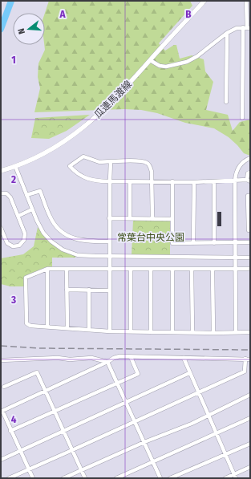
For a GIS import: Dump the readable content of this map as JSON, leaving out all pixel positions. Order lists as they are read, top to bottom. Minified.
{"streets":{"main road":["瓜連馬渡線"]},"parks":["常葉台中央公園"],"north":"left","grid":{"columns":["A","B"],"rows":["1","2","3","4"]}}
